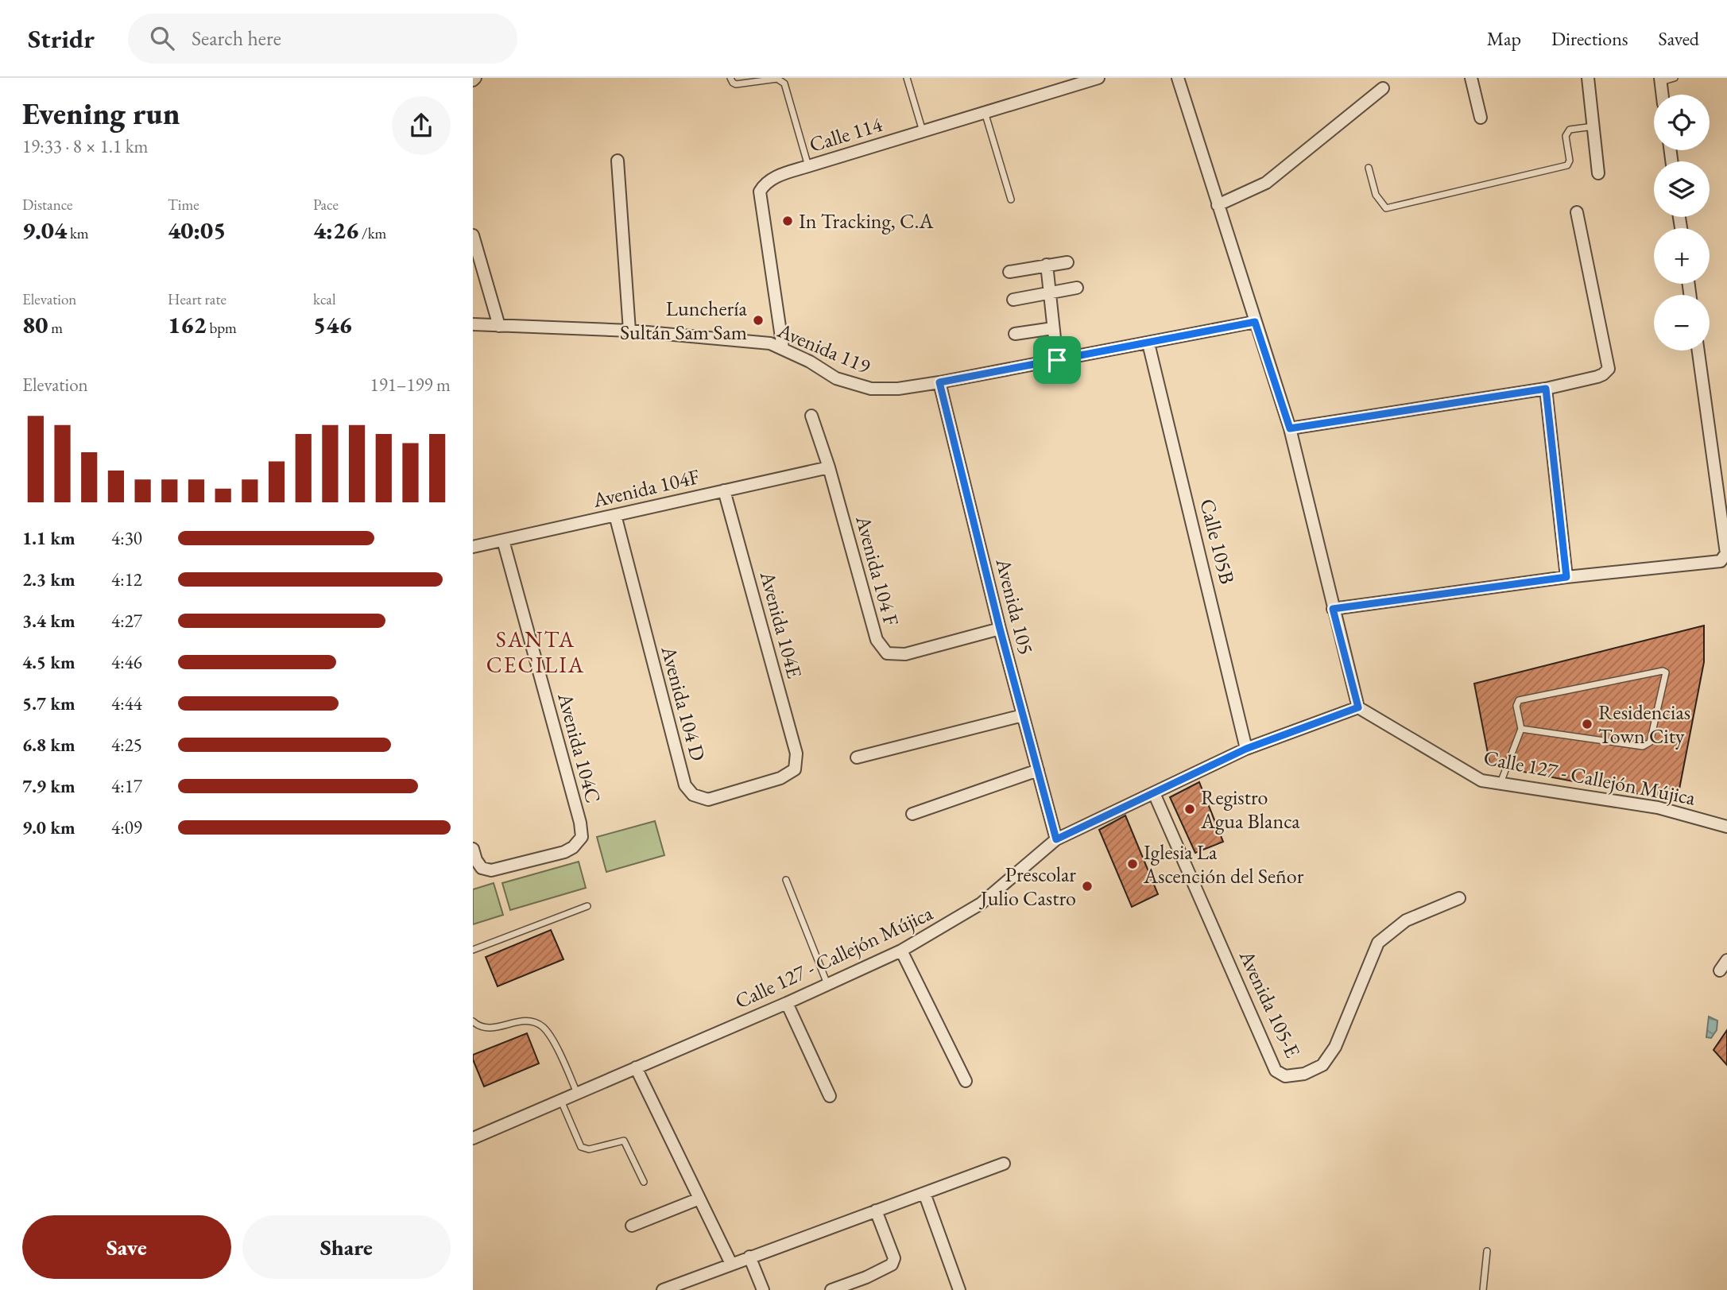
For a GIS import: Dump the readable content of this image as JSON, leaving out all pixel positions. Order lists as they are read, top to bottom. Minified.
{"streets":{"street":["Calle 114","Avenida 119","Avenida 104F","Calle 105B","Avenida 104 F","Avenida 105","Avenida 104E","Avenida 104 D","Avenida 104C","Calle 127 - Callejón Mújica","Avenida 105-E"]},"crossings":[["Calle 114","Avenida 119"],["Avenida 119","Calle 105B"],["Avenida 119","Avenida 105"],["Avenida 104F","Avenida 104 F"],["Avenida 104F","Avenida 104E"],["Avenida 104F","Avenida 104 D"],["Avenida 104F","Avenida 104C"],["Calle 105B","Calle 127 - Callejón Mújica"],["Avenida 104 F","Avenida 105"],["Avenida 105","Calle 127 - Callejón Mújica"],["Avenida 104E","Avenida 104 D"],["Calle 127 - Callejón Mújica","Avenida 105-E"]],"districts":["SANTA CECILIA"],"places":["In Tracking, C.A","Lunchería Sultán Sam Sam","Residencias Town City","Registro Agua Blanca","Iglesia La Ascención del Señor","Prescolar Julio Castro"],"page":{"header":"Stridr","search":"Search here","nav":["Map","Directions","Saved"],"heading":["Evening run","19:33 · 8 × 1.1 km"],"map_buttons":["+","−"],"stats":[["Distance","9.04 km"],["Time","40:05"],["Pace","4:26 /km"],["Elevation","80 m"],["Heart rate","162 bpm"],["kcal","546"]],"chart":["Elevation","191–199 m"],"list":[{"name":"1.1 km","note":"4:30"},{"name":"2.3 km","note":"4:12"},{"name":"3.4 km","note":"4:27"},{"name":"4.5 km","note":"4:46"},{"name":"5.7 km","note":"4:44"},{"name":"6.8 km","note":"4:25"},{"name":"7.9 km","note":"4:17"},{"name":"9.0 km","note":"4:09"}],"buttons":["Save","Share"]}}
